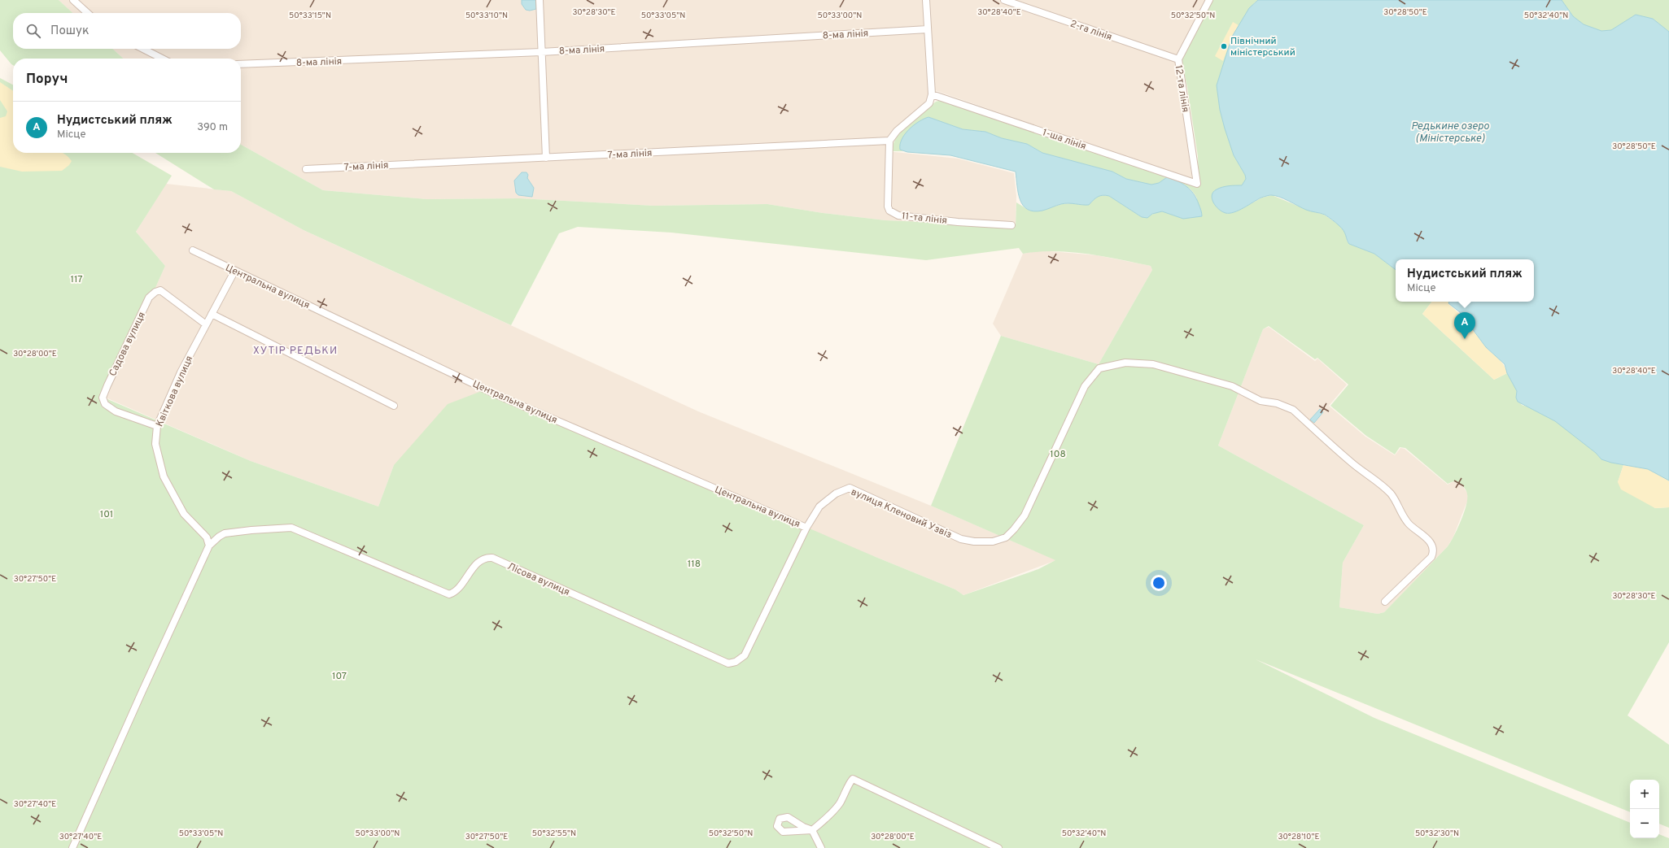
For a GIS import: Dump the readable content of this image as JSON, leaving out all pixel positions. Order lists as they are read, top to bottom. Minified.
{"streets":{"street":["2-га лінія","8-ма лінія","12-та лінія","1-ша лінія","7-ма лінія","11-та лінія","Центральна вулиця","Садова вулиця","Квіткова вулиця","вулиця Кленовий Узвіз","Лісова вулиця"]},"crossings":[["2-га лінія","12-та лінія"],["12-та лінія","1-ша лінія"],["7-ма лінія","11-та лінія"],["Центральна вулиця","Квіткова вулиця"],["Центральна вулиця","вулиця Кленовий Узвіз"],["Центральна вулиця","Лісова вулиця"],["Садова вулиця","Квіткова вулиця"],["Квіткова вулиця","Лісова вулиця"],["вулиця Кленовий Узвіз","Лісова вулиця"]],"districts":["ХУТІР РЕДЬКИ"],"water":["Редькине озеро (Міністерське)"],"parks":["117","108","101","118","107"],"places":["Північний міністерський"],"page":{"search":"Пошук","heading":"Поруч","list":[{"mark":"A","name":"Нудистський пляж","note":"Місце","value":"390 m"}],"popup":["Нудистський пляж","Місце"],"pins":"A","map_buttons":["+","−"]},"coordinates":["30°28'50\"E","30°28'30\"E","30°28'40\"E","50°33'15\"N","50°33'10\"N","50°33'05\"N","50°33'00\"N","50°32'50\"N","50°32'40\"N","30°28'00\"E","30°27'50\"E","30°27'40\"E","50°32'55\"N","50°32'30\"N","30°28'10\"E"]}
